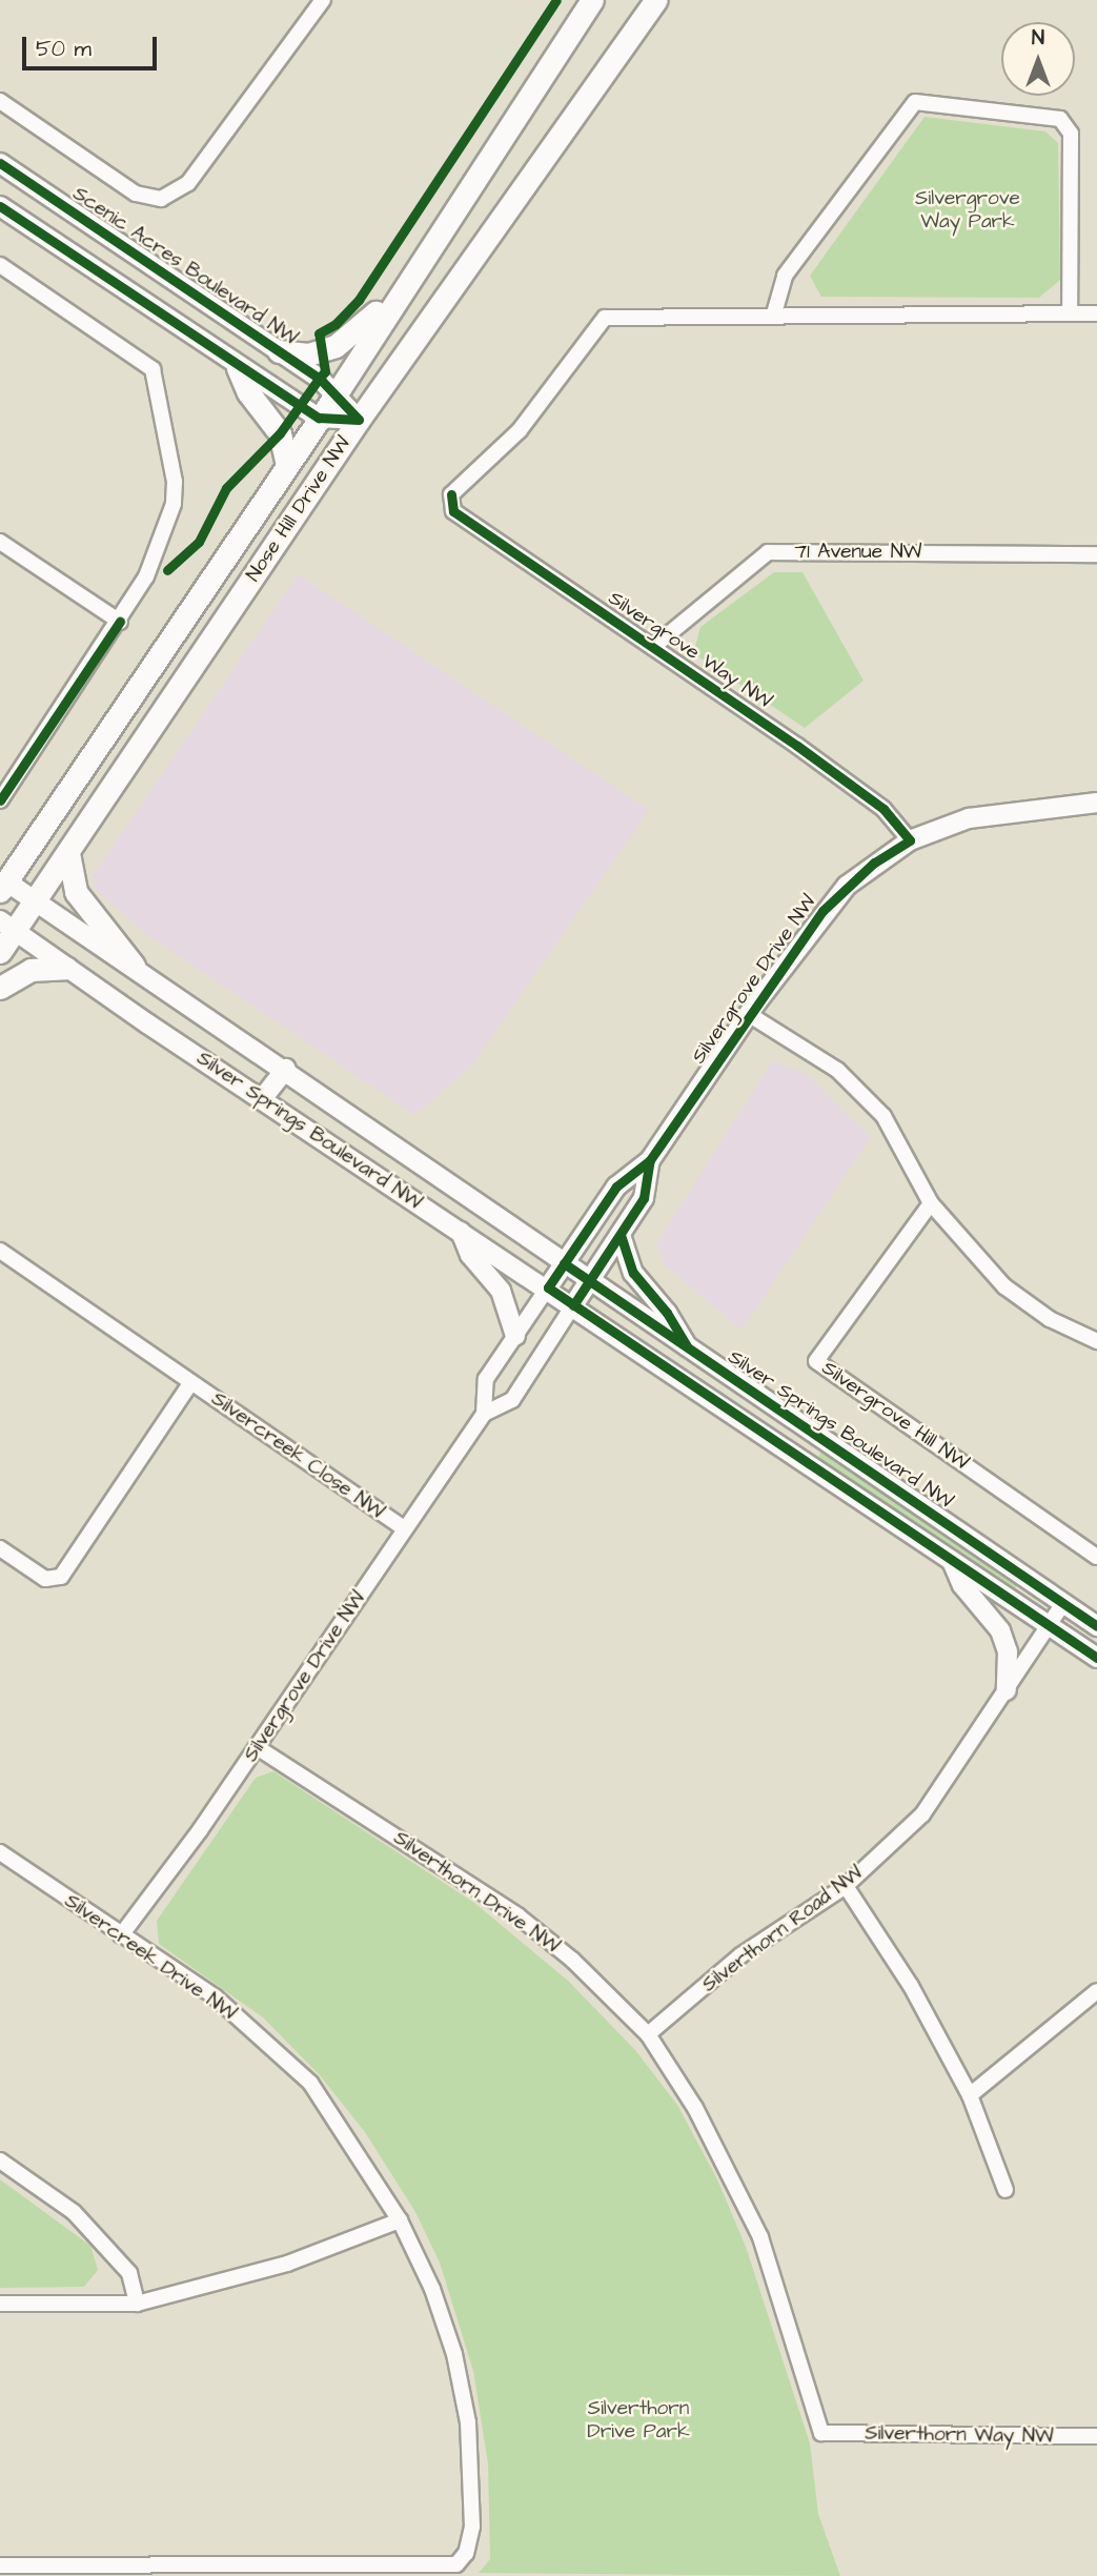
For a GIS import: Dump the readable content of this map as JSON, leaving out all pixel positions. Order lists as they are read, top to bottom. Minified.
{"streets":{"main road":["Nose Hill Drive NW"],"street":["Scenic Acres Boulevard NW","71 Avenue NW","Silvergrove Way NW","Silvergrove Drive NW","Silver Springs Boulevard NW","Silvergrove Hill NW","Silvercreek Close NW","Silverthorn Drive NW","Silverthorn Road NW","Silvercreek Drive NW","Silverthorn Way NW"]},"crossings":[["Scenic Acres Boulevard NW","Nose Hill Drive NW"],["Nose Hill Drive NW","Silver Springs Boulevard NW"],["71 Avenue NW","Silvergrove Way NW"],["Silvergrove Way NW","Silvergrove Drive NW"],["Silvergrove Drive NW","Silver Springs Boulevard NW"],["Silvergrove Drive NW","Silvercreek Close NW"],["Silvergrove Drive NW","Silverthorn Drive NW"],["Silvergrove Drive NW","Silvercreek Drive NW"],["Silver Springs Boulevard NW","Silverthorn Road NW"],["Silverthorn Drive NW","Silverthorn Road NW"],["Silverthorn Drive NW","Silverthorn Way NW"]],"parks":["Silvergrove Way Park","Silverthorn Drive Park"],"scale_bar":"50 m","north":"top"}
